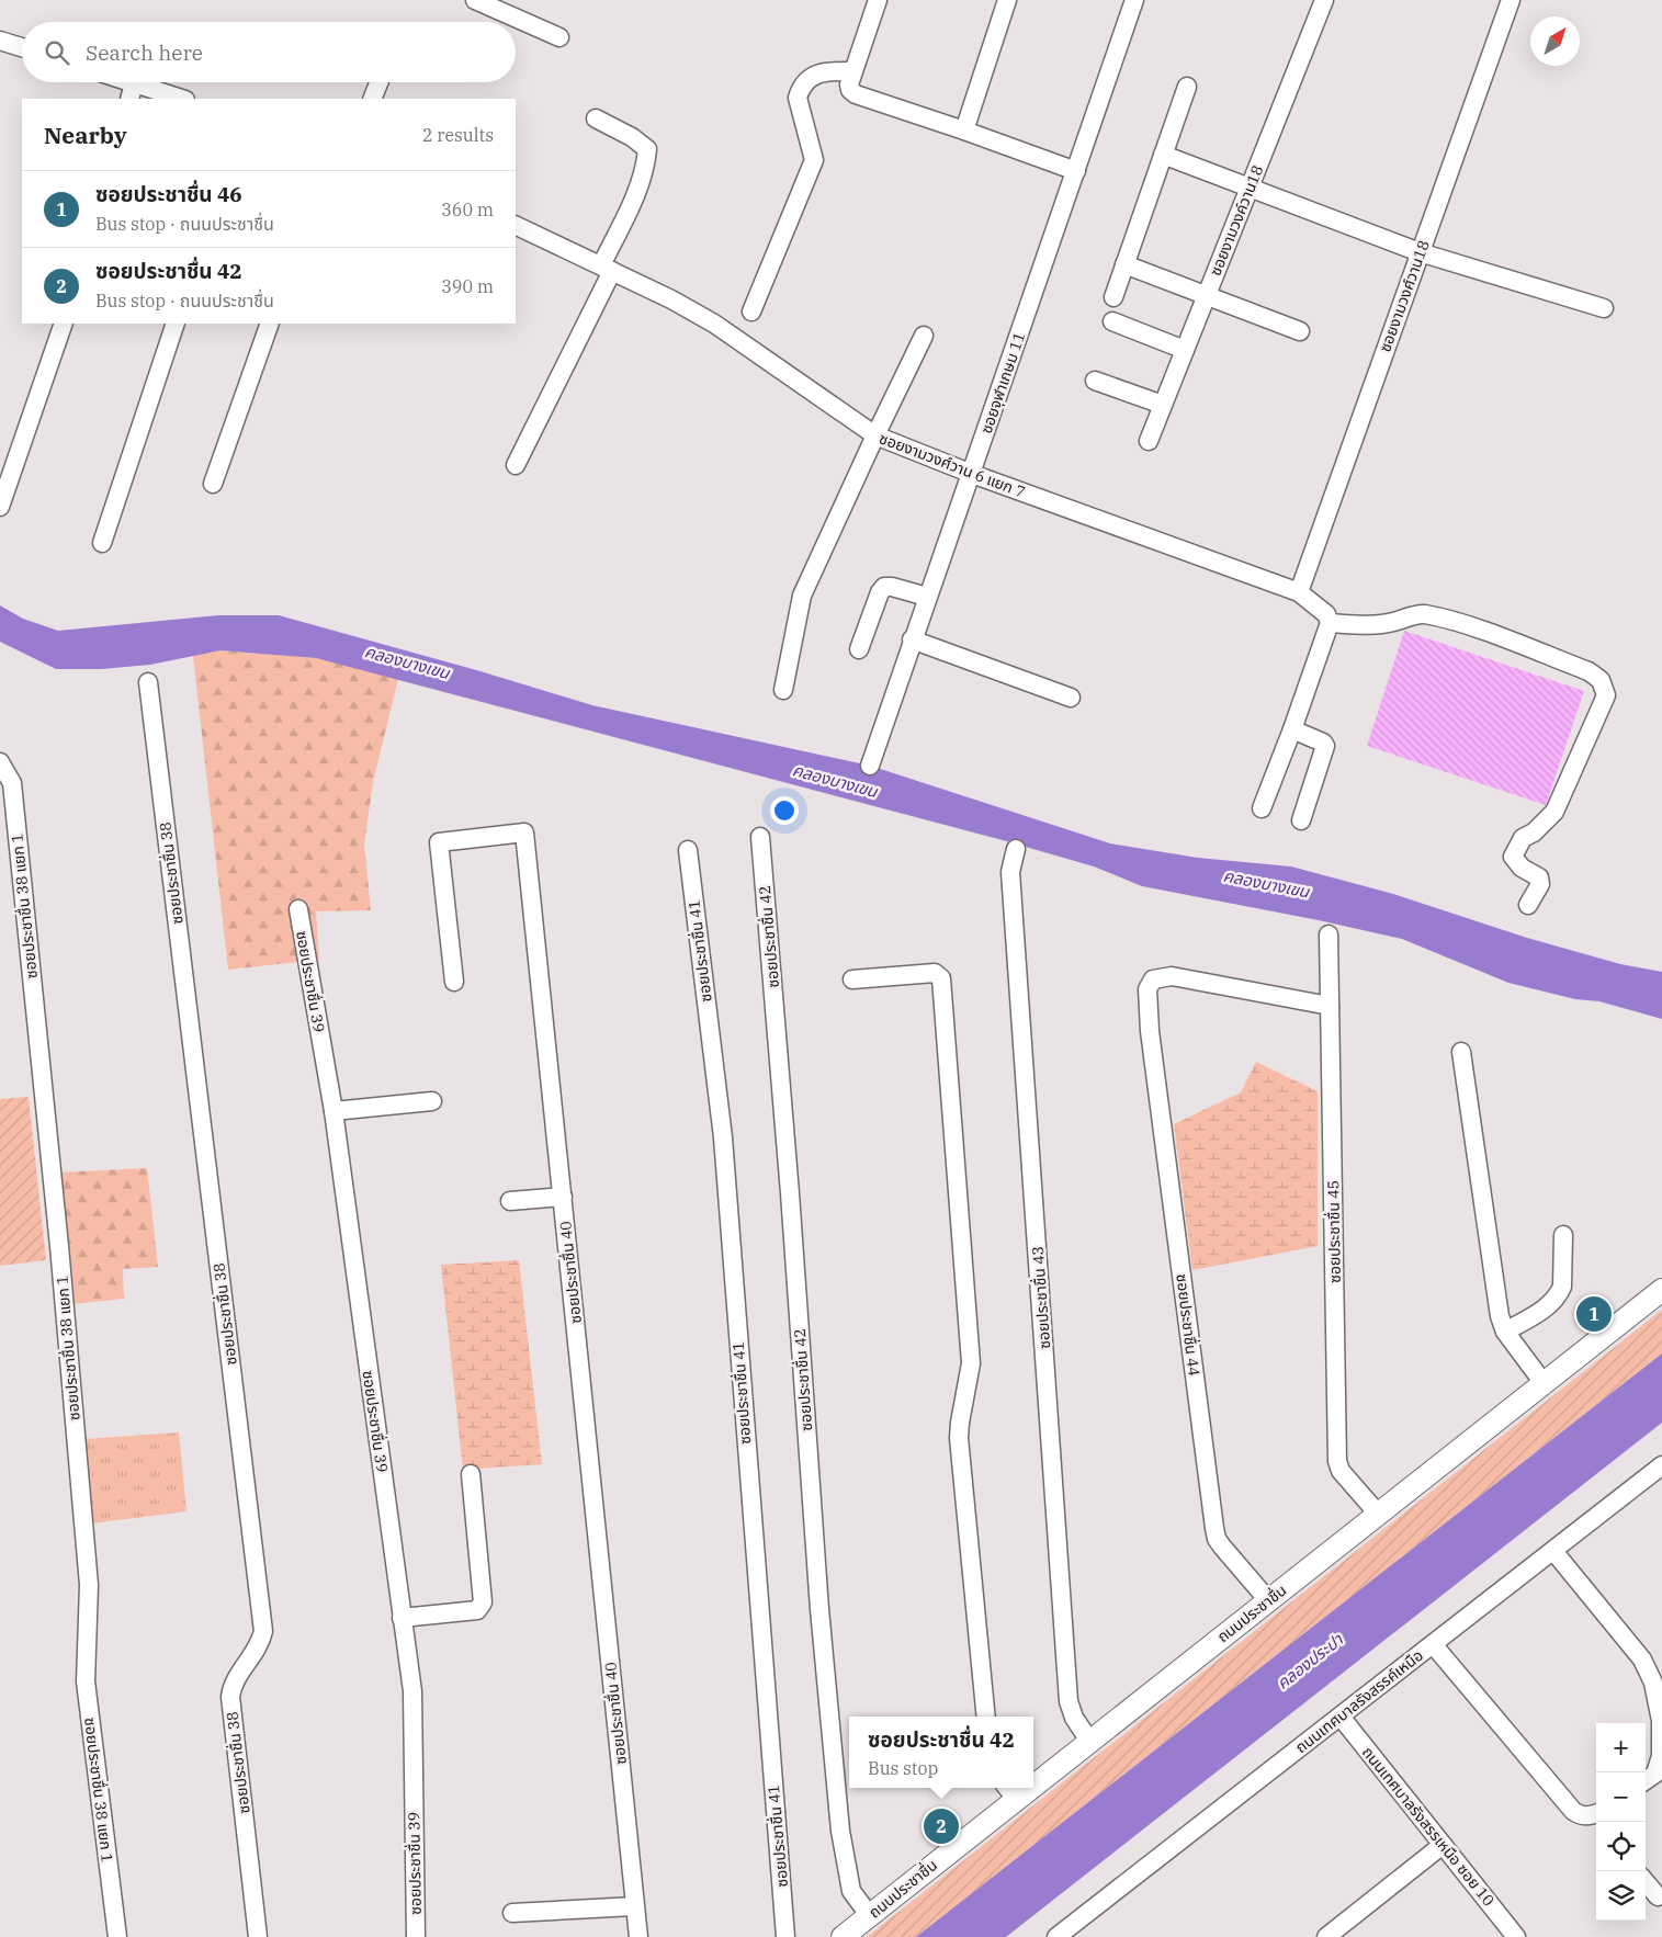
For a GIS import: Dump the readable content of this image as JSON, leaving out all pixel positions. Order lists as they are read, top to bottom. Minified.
{"streets":{"main road":["ถนนประชาชื่น"],"street":["ซอยงามวงค์วาน18","ซอยงามวงศ์วาน18","ซอยจุฬาเกษม 11","ซอยงามวงศ์วาน 6 แยก 7","ซอยประชาชื่น 38","ซอยประชาชื่น 38 แยก 1","ซอยประชาชื่น 42","ซอยประชาชื่น 41","ซอยประชาชื่น 39","ซอยประชาชื่น 45","ซอยประชาชื่น 40","ซอยประชาชื่น 43","ซอยประชาชื่น 44","ถนนเทศบาลรังสรรค์เหนือ","ถนนเทศบาลรังสรรเหนือ ซอย 10"]},"crossings":[["ซอยงามวงศ์วาน18","ซอยงามวงศ์วาน 6 แยก 7"],["ซอยจุฬาเกษม 11","ซอยงามวงศ์วาน 6 แยก 7"],["ซอยประชาชื่น 42","ถนนประชาชื่น"],["ซอยประชาชื่น 45","ซอยประชาชื่น 44"],["ซอยประชาชื่น 45","ถนนประชาชื่น"],["ซอยประชาชื่น 43","ถนนประชาชื่น"],["ซอยประชาชื่น 44","ถนนประชาชื่น"],["ถนนเทศบาลรังสรรค์เหนือ","ถนนเทศบาลรังสรรเหนือ ซอย 10"]],"water":["คลองบางเขน","คลองประปา"],"north":"top right","page":{"search":"Search here","heading":["Nearby","2 results"],"list":[{"mark":"1","name":"ซอยประชาชื่น 46","note":"Bus stop · ถนนประชาชื่น","value":"360 m"},{"mark":"2","name":"ซอยประชาชื่น 42","note":"Bus stop · ถนนประชาชื่น","value":"390 m"}],"pins":["1","2"],"popup":["ซอยประชาชื่น 42","Bus stop"],"map_buttons":["+","−"]}}
